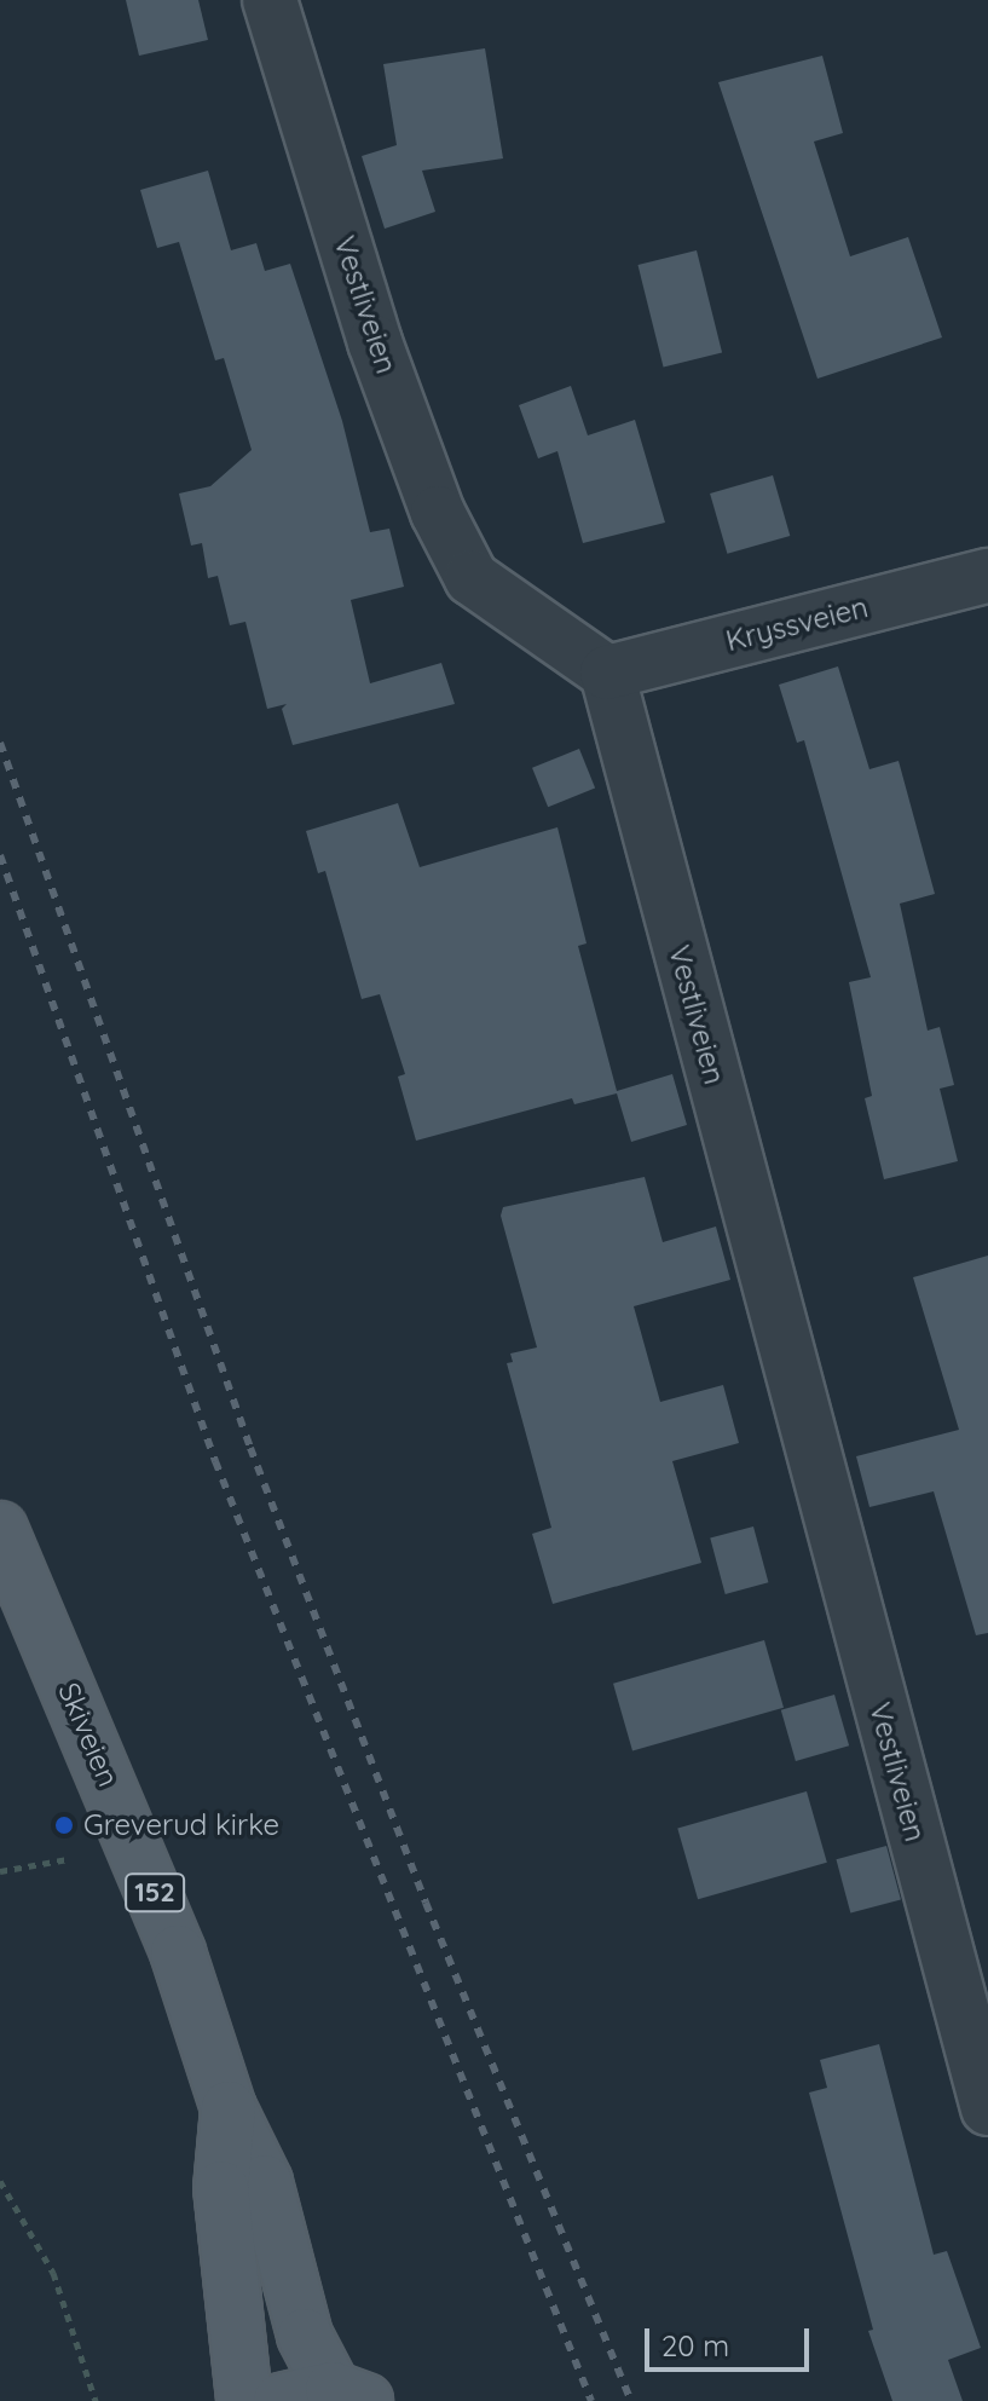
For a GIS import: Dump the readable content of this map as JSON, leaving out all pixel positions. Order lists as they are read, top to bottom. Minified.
{"streets":{"main road":["Skiveien","152"],"street":["Vestliveien","Kryssveien"]},"crossings":[["Vestliveien","Kryssveien"],["Skiveien","152"]],"places":["Greverud kirke"],"scale_bar":"20 m"}
